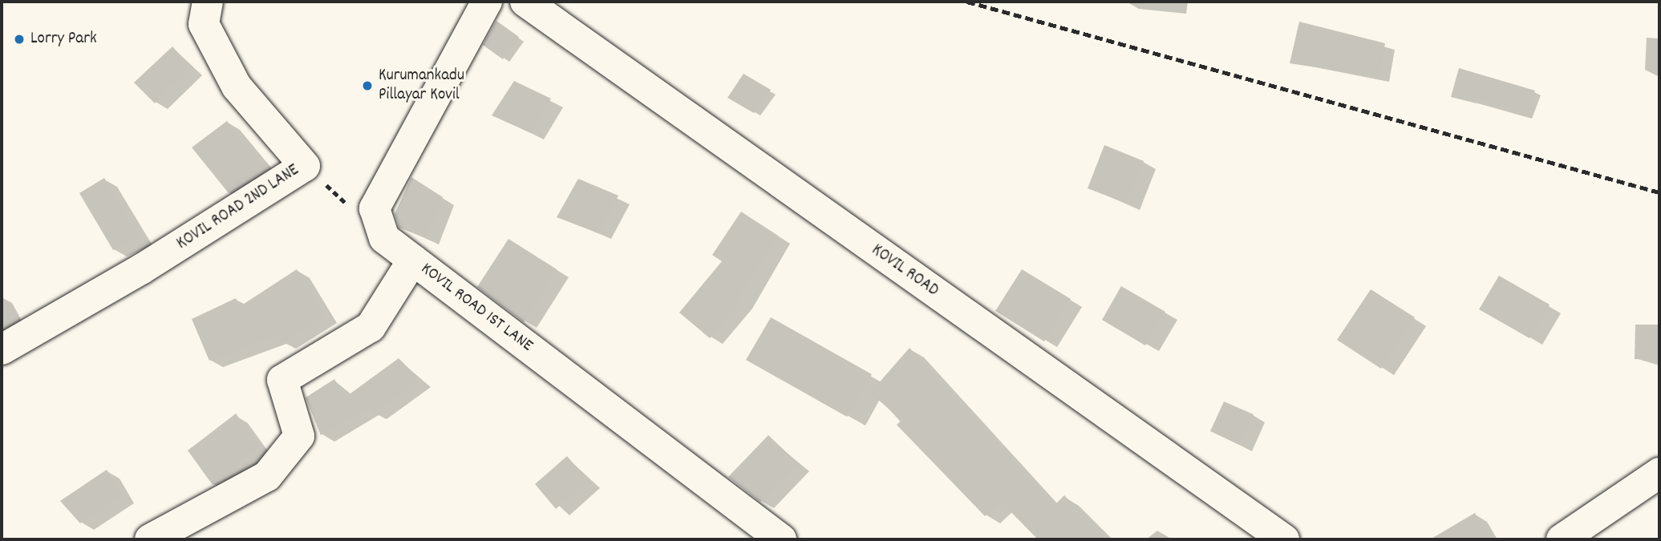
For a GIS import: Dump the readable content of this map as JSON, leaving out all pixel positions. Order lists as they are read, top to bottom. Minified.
{"streets":{"street":["KOVIL ROAD 2ND LANE","KOVIL ROAD","KOVIL ROAD 1ST LANE"]},"places":["Lorry Park","Kurumankadu Pillayar Kovil"]}
